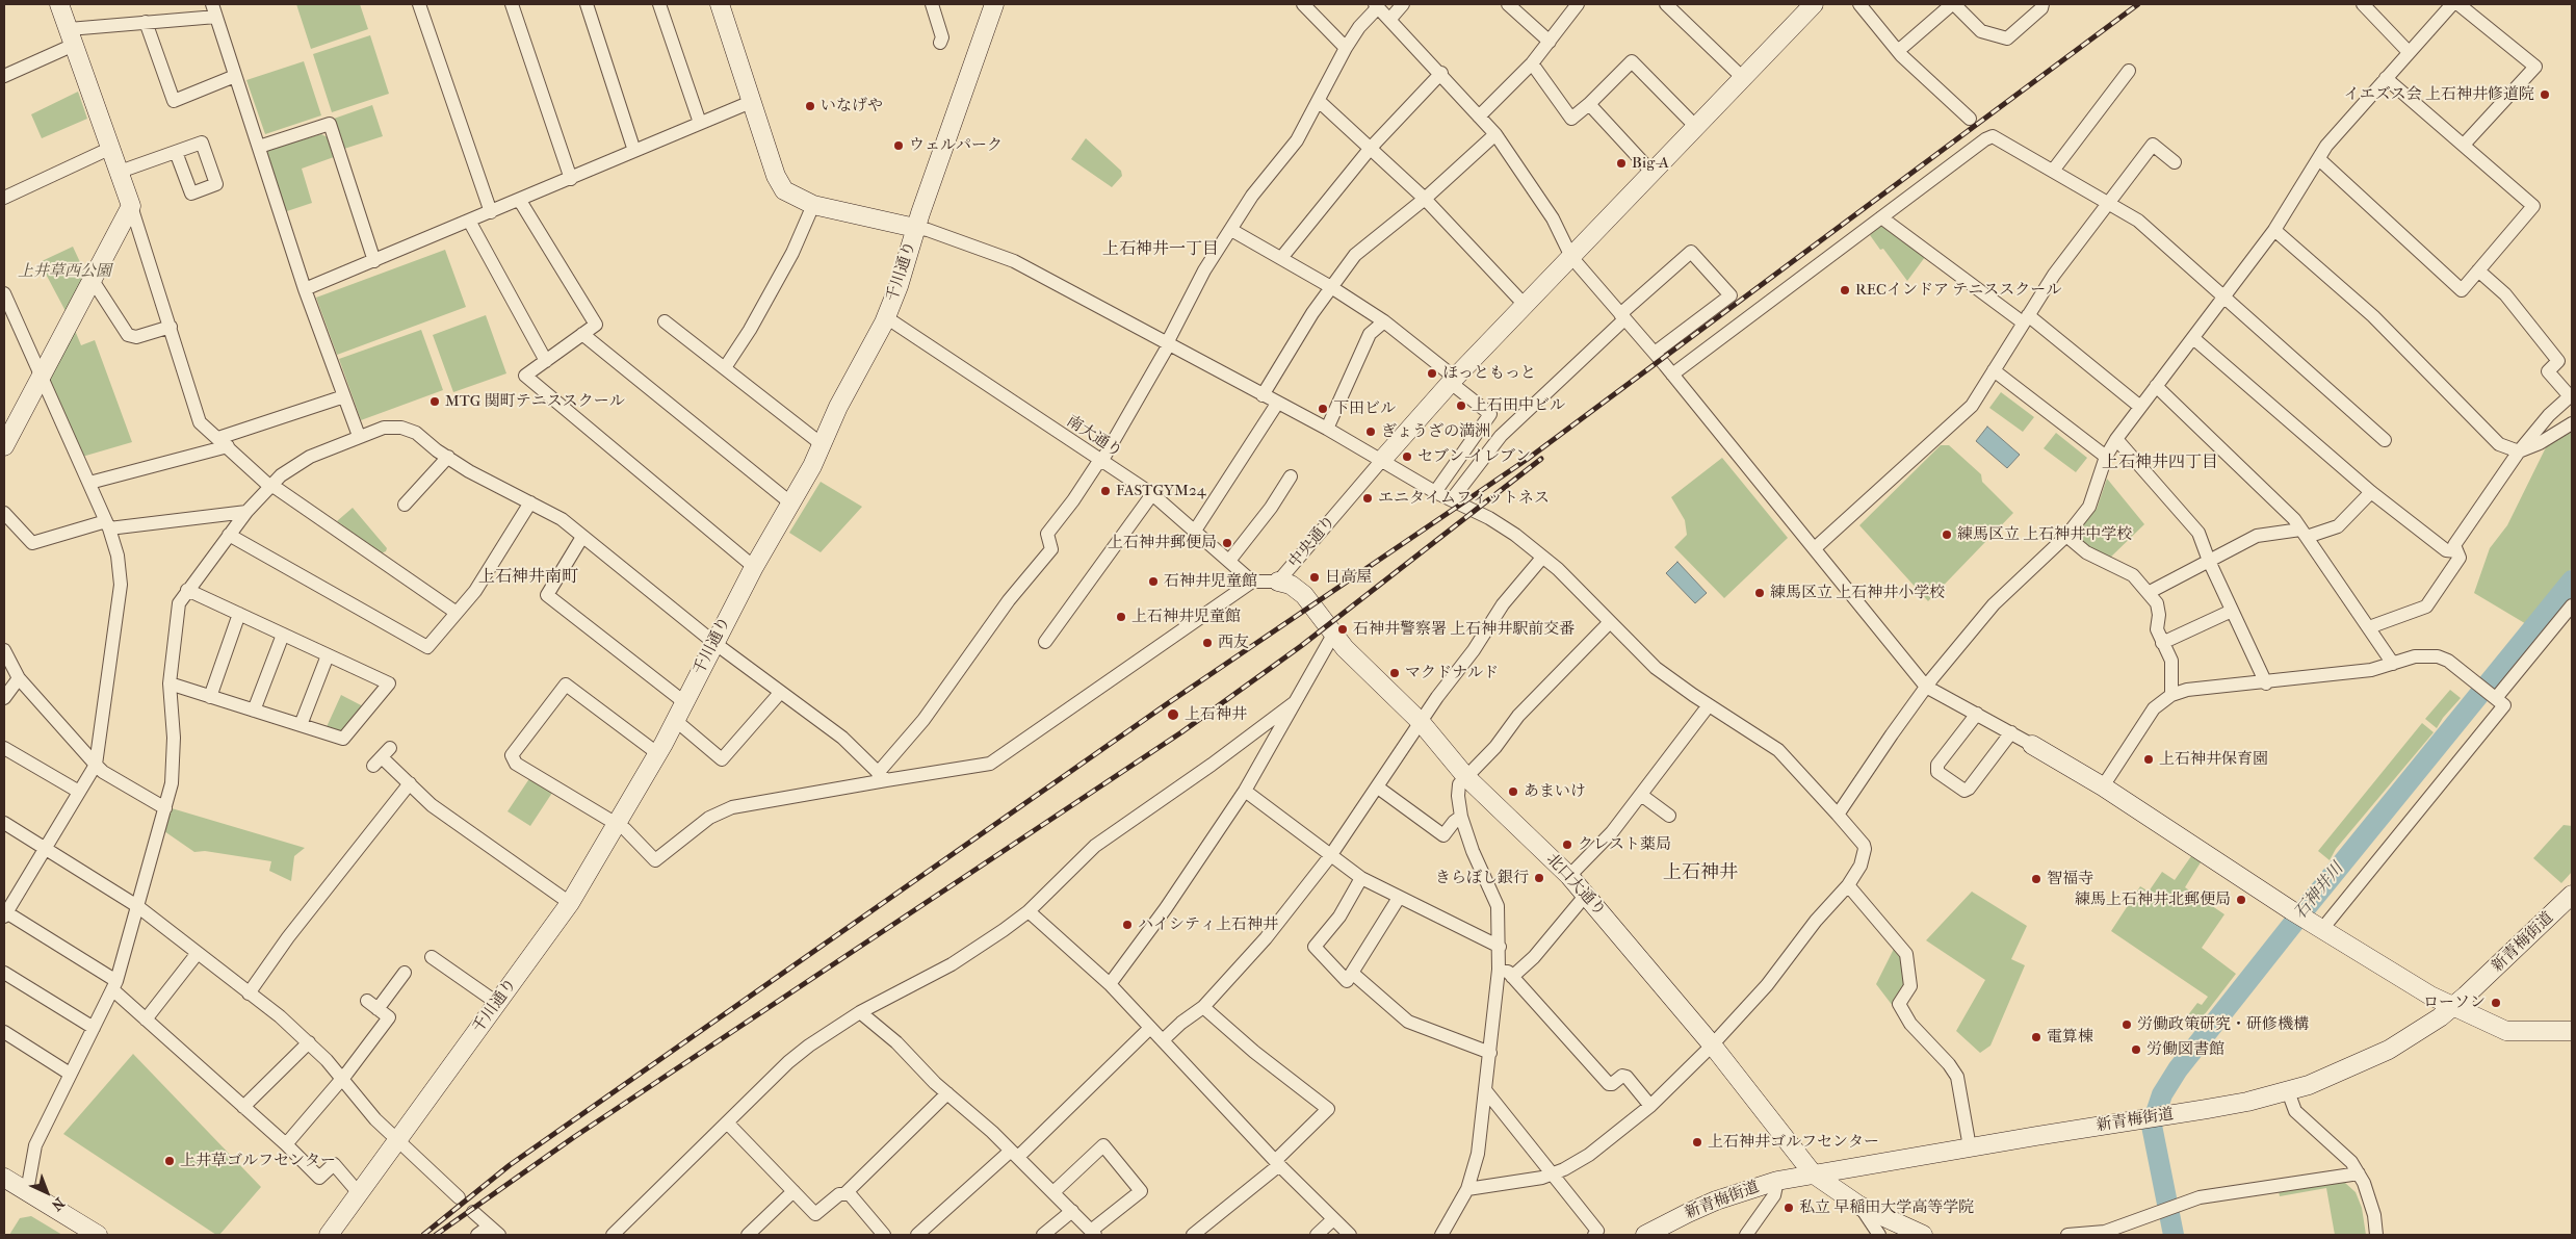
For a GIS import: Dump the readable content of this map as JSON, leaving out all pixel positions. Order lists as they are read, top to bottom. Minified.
{"streets":{"street":["千川通り","南大通り","中央通り","北口大通り","新青梅街道"]},"crossings":[["千川通り","南大通り"],["中央通り","北口大通り"],["北口大通り","新青梅街道"]],"districts":["上石神井一丁目","上石神井四丁目","上石神井南町","上石神井"],"water":["石神井川"],"parks":["上井草西公園"],"places":["イエズス会 上石神井修道院","いなげや","ウェルパーク","Big-A","RECインドア テニススクール","ほっともっと","MTG 関町テニススクール","上石田中ビル","下田ビル","ぎょうざの満洲","セブン-イレブン","FASTGYM24","エニタイムフィットネス","練馬区立 上石神井中学校","上石神井郵便局","日高屋","石神井児童館","練馬区立 上石神井小学校","上石神井児童館","石神井警察署 上石神井駅前交番","西友","マクドナルド","上石神井","上石神井保育園","あまいけ","クレスト薬局","きらぼし銀行","智福寺","練馬上石神井北郵便局","ハイシティ上石神井","ローソン","労働政策研究・研修機構","電算棟","労働図書館","上石神井ゴルフセンター","上井草ゴルフセンター","私立 早稲田大学高等学院"],"north":"bottom right"}
